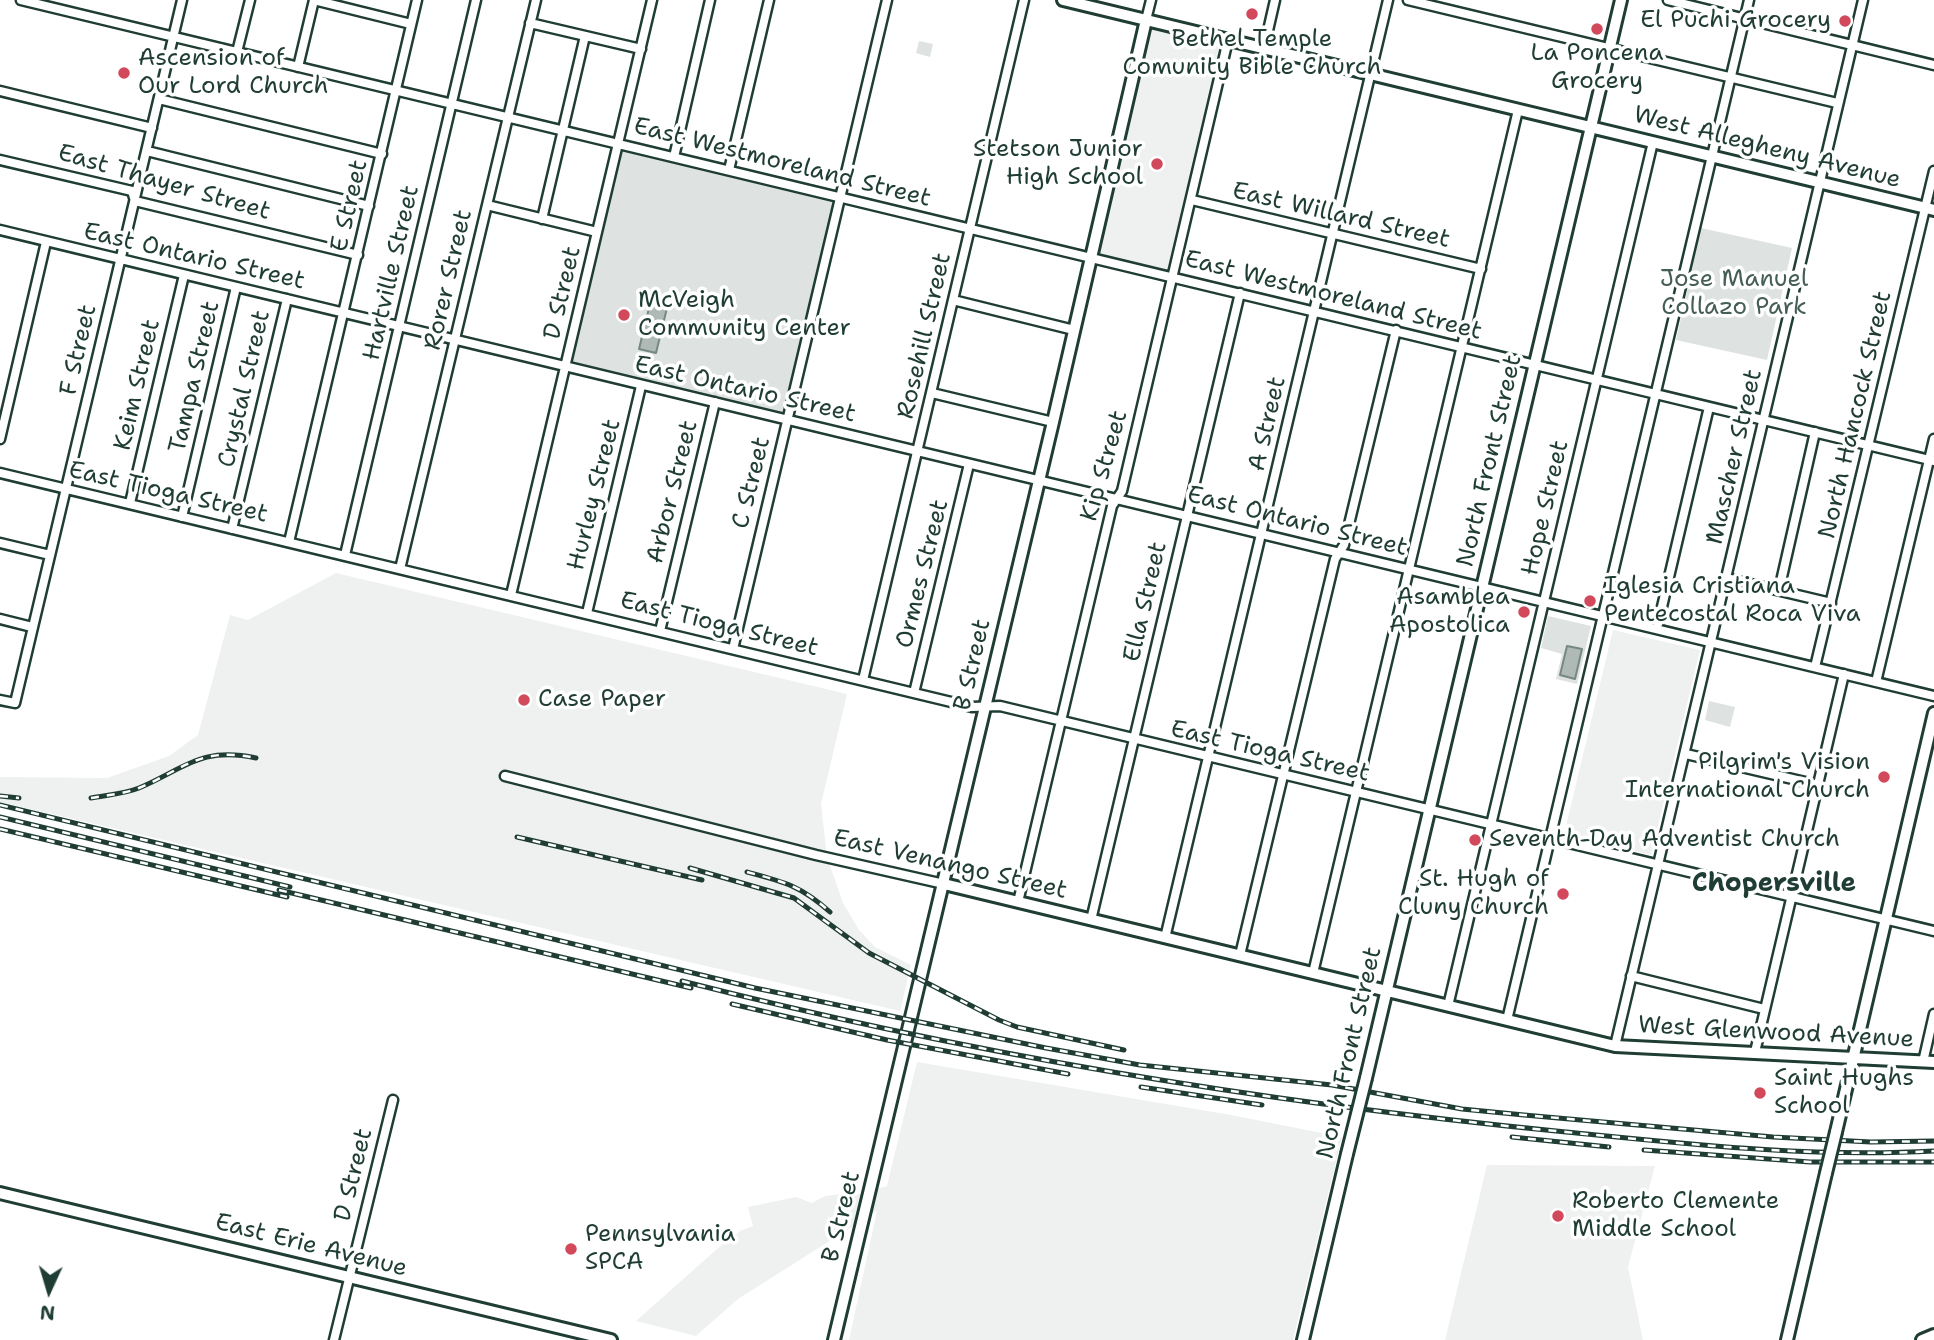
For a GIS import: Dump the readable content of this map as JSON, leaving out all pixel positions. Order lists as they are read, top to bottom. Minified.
{"streets":{"main road":["West Allegheny Avenue","North Front Street","B Street","East Venango Street","West Glenwood Avenue","East Erie Avenue"],"street":["East Westmoreland Street","East Thayer Street","E Street","East Willard Street","East Ontario Street","Hartville Street","Rorer Street","D Street","Rosehill Street","F Street","Tampa Street","Keim Street","Crystal Street","North Hancock Street","A Street","Mascher Street","Kip Street","C Street","Arbor Street","East Tioga Street","Hurley Street","Hope Street","Ormes Street","Ella Street"]},"crossings":[["West Allegheny Avenue","North Hancock Street"],["West Allegheny Avenue","A Street"],["West Allegheny Avenue","Mascher Street"],["West Allegheny Avenue","North Front Street"],["West Allegheny Avenue","Kip Street"],["West Allegheny Avenue","Hope Street"],["West Allegheny Avenue","B Street"],["East Westmoreland Street","E Street"],["East Westmoreland Street","Hartville Street"],["East Westmoreland Street","Rorer Street"],["East Westmoreland Street","D Street"],["East Westmoreland Street","Rosehill Street"],["East Westmoreland Street","F Street"],["East Westmoreland Street","North Hancock Street"],["East Westmoreland Street","A Street"],["East Westmoreland Street","Mascher Street"],["East Westmoreland Street","North Front Street"],["East Westmoreland Street","Kip Street"],["East Westmoreland Street","C Street"],["East Westmoreland Street","Hope Street"],["East Westmoreland Street","Ella Street"],["East Westmoreland Street","B Street"],["East Thayer Street","E Street"],["East Thayer Street","F Street"],["E Street","East Ontario Street"],["E Street","East Tioga Street"],["East Willard Street","A Street"],["East Willard Street","Kip Street"],["East Ontario Street","Hartville Street"],["East Ontario Street","Rorer Street"],["East Ontario Street","D Street"],["East Ontario Street","Rosehill Street"],["East Ontario Street","F Street"],["East Ontario Street","Tampa Street"],["East Ontario Street","Keim Street"],["East Ontario Street","Crystal Street"],["East Ontario Street","North Hancock Street"],["East Ontario Street","A Street"],["East Ontario Street","Mascher Street"],["East Ontario Street","North Front Street"],["East Ontario Street","Kip Street"],["East Ontario Street","C Street"],["East Ontario Street","Arbor Street"],["East Ontario Street","Hurley Street"],["East Ontario Street","Hope Street"],["East Ontario Street","Ormes Street"],["East Ontario Street","Ella Street"],["East Ontario Street","B Street"],["Hartville Street","East Tioga Street"],["Rorer Street","East Tioga Street"],["D Street","East Tioga Street"],["D Street","East Erie Avenue"],["Rosehill Street","East Tioga Street"],["F Street","East Tioga Street"],["Tampa Street","East Tioga Street"],["Keim Street","East Tioga Street"],["Crystal Street","East Tioga Street"],["A Street","East Tioga Street"],["A Street","East Venango Street"],["Mascher Street","East Tioga Street"],["Mascher Street","West Glenwood Avenue"],["North Front Street","East Tioga Street"],["North Front Street","East Venango Street"],["Kip Street","East Tioga Street"],["Kip Street","East Venango Street"],["C Street","East Tioga Street"],["Arbor Street","East Tioga Street"],["East Tioga Street","Hurley Street"],["East Tioga Street","Hope Street"],["East Tioga Street","Ormes Street"],["East Tioga Street","Ella Street"],["East Tioga Street","B Street"],["Hope Street","East Venango Street"],["Ella Street","East Venango Street"],["B Street","East Venango Street"],["East Venango Street","West Glenwood Avenue"]],"districts":["Chopersville"],"parks":["Jose Manuel Collazo Park"],"places":["Bethel Temple Comunity Bible Church","El Puchi Grocery","La Poncena Grocery","Ascension of Our Lord Church","Stetson Junior High School","McVeigh Community Center","Iglesia Cristiana Pentecostal Roca Viva","Asamblea Apostolica","Case Paper","Pilgrim's Vision International Church","Seventh-Day Adventist Church","St. Hugh of Cluny Church","Saint Hughs School","Roberto Clemente Middle School","Pennsylvania SPCA"],"north":"bottom"}
